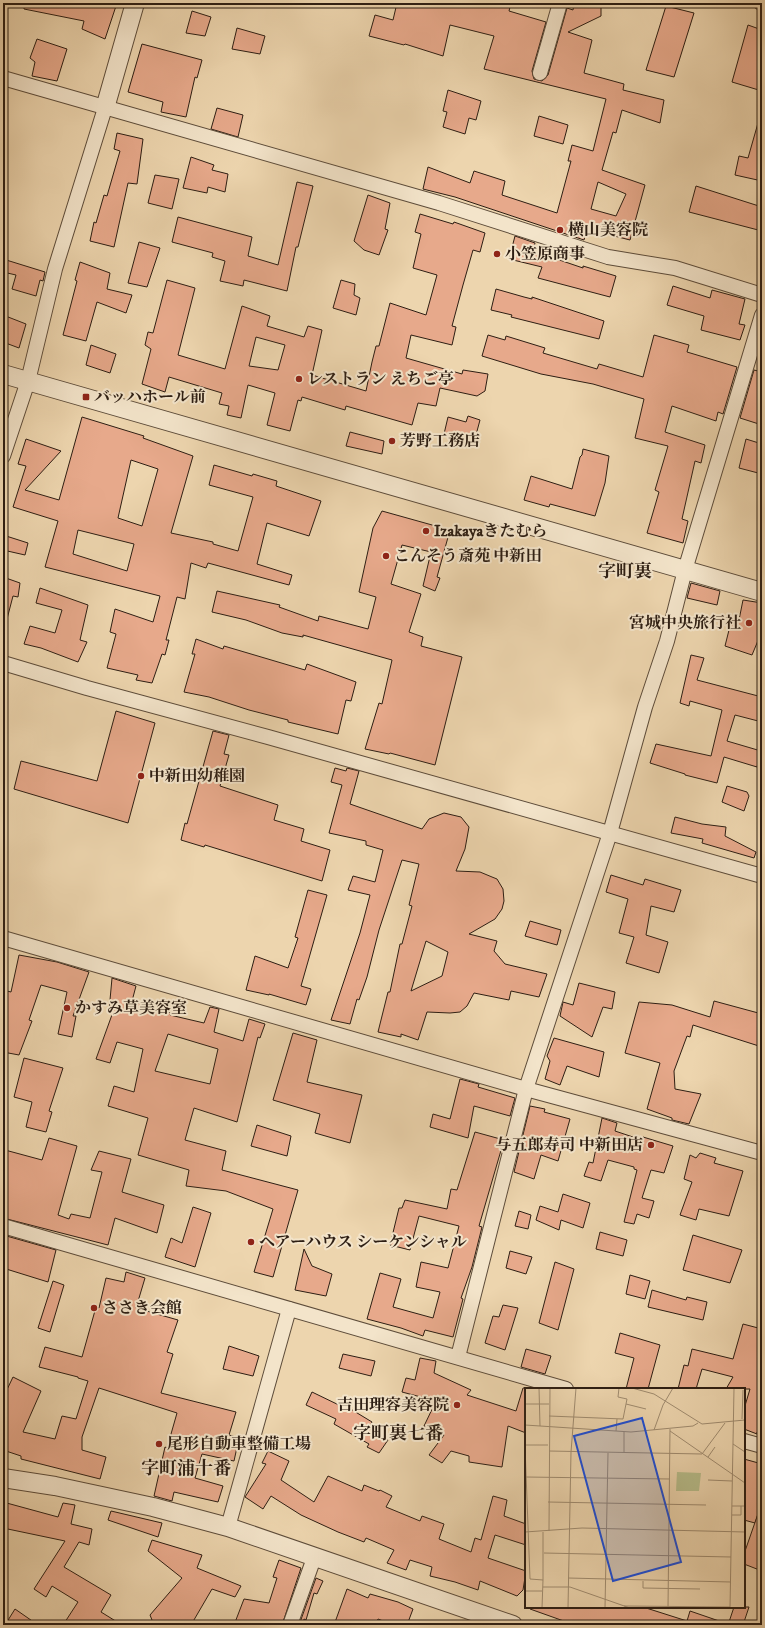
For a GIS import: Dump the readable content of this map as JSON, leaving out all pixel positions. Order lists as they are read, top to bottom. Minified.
{"districts":["字町裏","字町裏七番","字町浦十番"],"places":{"other":["横山美容院","小笠原商事","レストラン えちご亭","芳野工務店","Izakayaきたむら","こんそう斎苑 中新田","宮城中央旅行社","中新田幼稚園","かすみ草美容室","与五郎寿司 中新田店","ヘアーハウス シーケンシャル","ささき会館","吉田理容美容院","尾形自動車整備工場"],"transit":["バッハホール前"]}}
